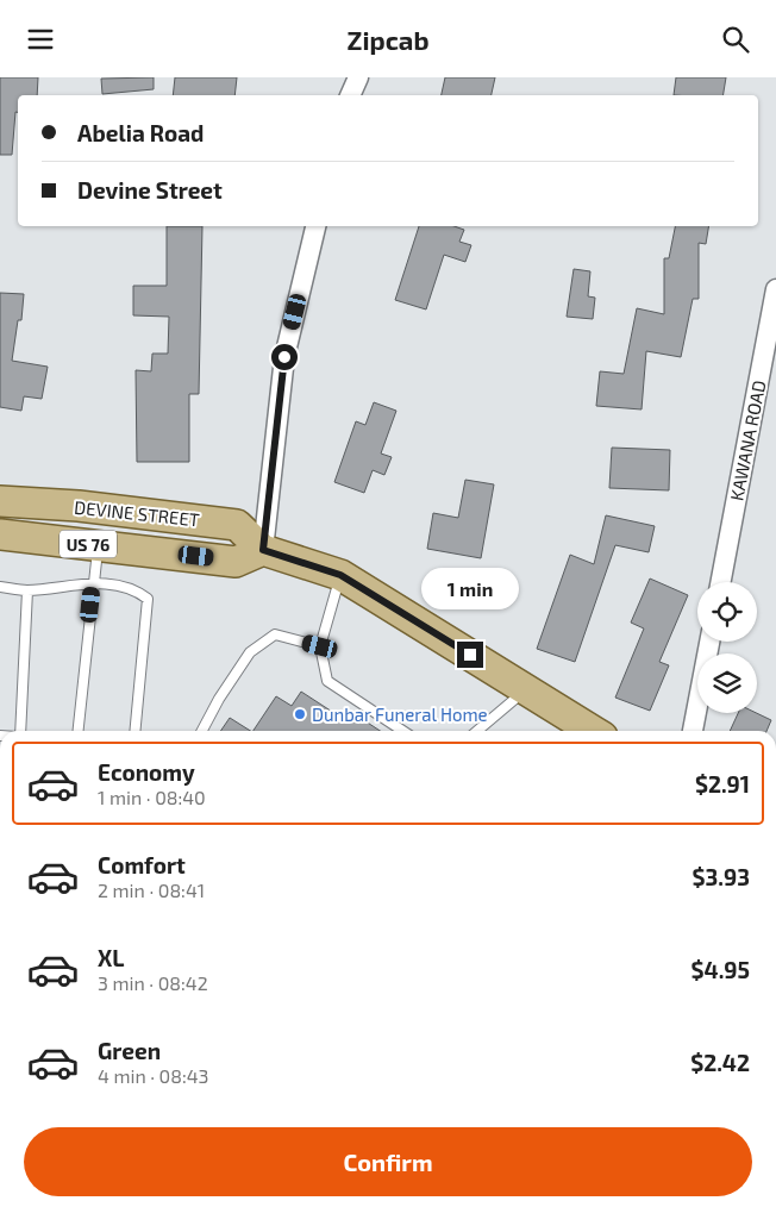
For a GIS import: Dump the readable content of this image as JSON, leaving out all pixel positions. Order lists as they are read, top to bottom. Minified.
{"streets":{"main road":["DEVINE STREET","US 76"],"street":["KAWANA ROAD"]},"places":["Dunbar Funeral Home"],"page":{"header":"Zipcab","banner":["Abelia Road","Devine Street"],"bubble":"1 min","list":[{"name":"Economy","note":"1 min · 08:40","value":"$2.91"},{"name":"Comfort","note":"2 min · 08:41","value":"$3.93"},{"name":"XL","note":"3 min · 08:42","value":"$4.95"},{"name":"Green","note":"4 min · 08:43","value":"$2.42"}],"buttons":"Confirm"}}
